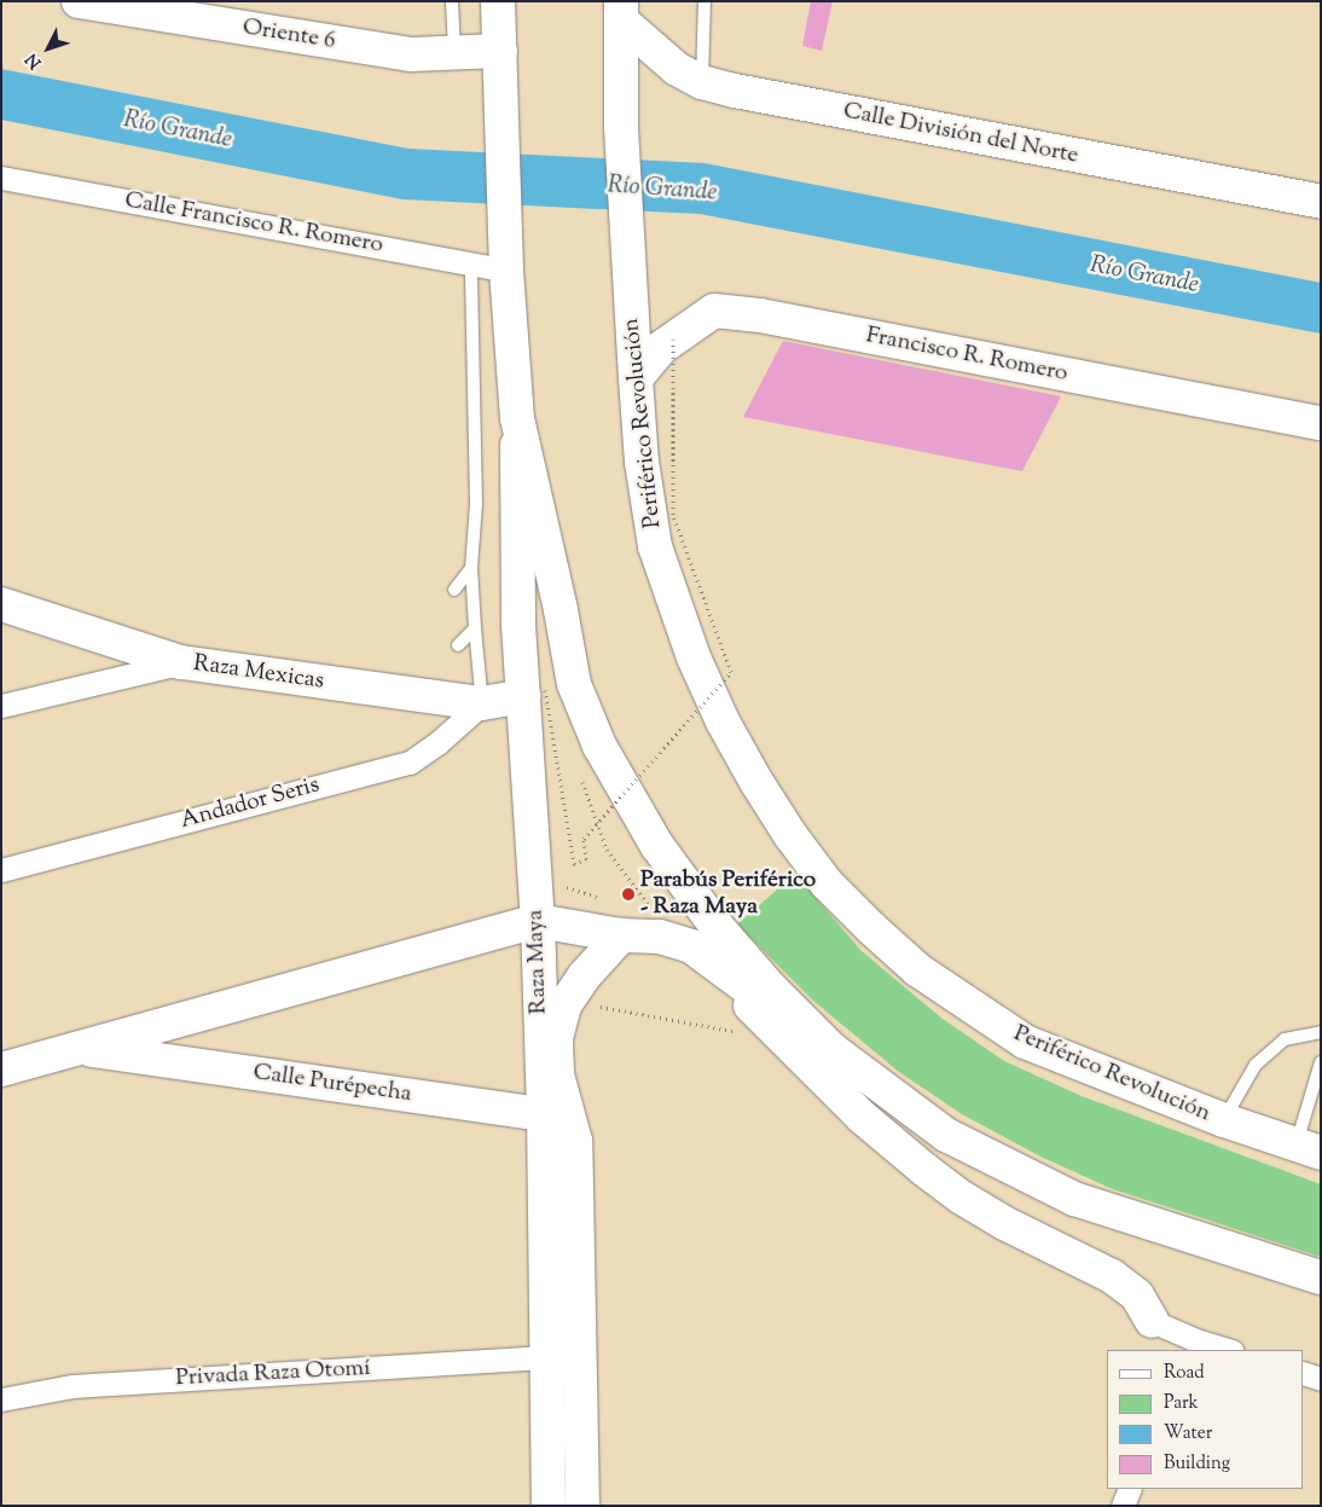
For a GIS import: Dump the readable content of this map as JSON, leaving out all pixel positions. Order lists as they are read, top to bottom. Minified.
{"streets":{"main road":["Oriente 6","Calle División del Norte","Francisco R. Romero","Periférico Revolución","Raza Mexicas","Raza Maya","Calle Purépecha"],"street":["Calle Francisco R. Romero","Andador Seris","Privada Raza Otomí"]},"crossings":[["Calle División del Norte","Periférico Revolución"],["Francisco R. Romero","Periférico Revolución"],["Raza Mexicas","Andador Seris"],["Raza Mexicas","Raza Maya"],["Raza Maya","Calle Purépecha"],["Raza Maya","Privada Raza Otomí"]],"water":["Río Grande"],"places":["Parabús Periférico - Raza Maya"],"legend":["Road","Park","Water","Building"],"north":"bottom left"}
